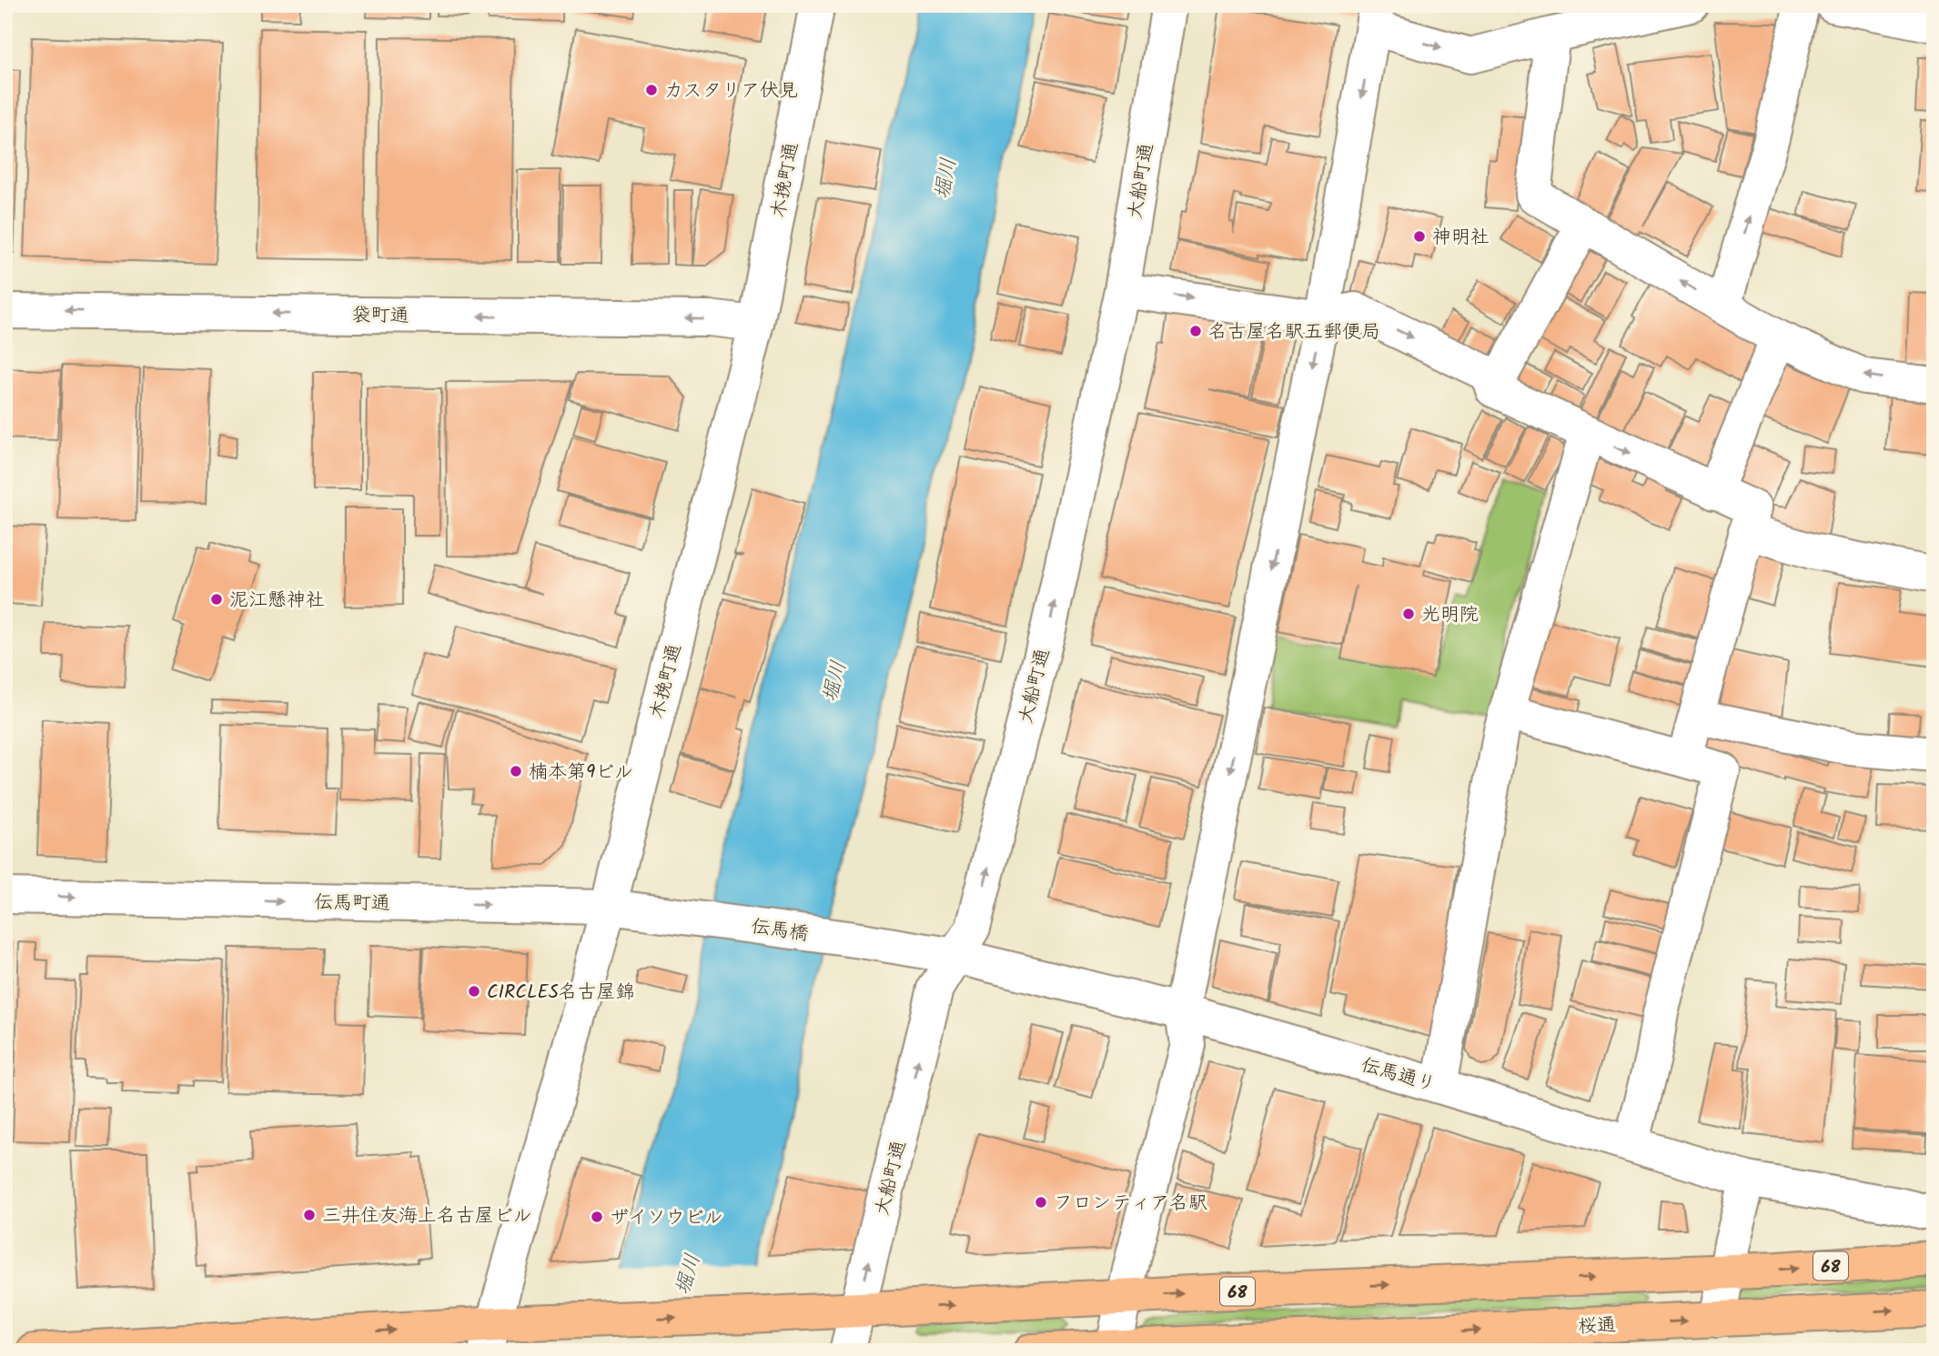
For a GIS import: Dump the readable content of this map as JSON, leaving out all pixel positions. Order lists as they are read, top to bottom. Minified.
{"streets":{"main road":["68","桜通"],"street":["木挽町通","大船町通","袋町通","伝馬町通","伝馬橋","伝馬通り"]},"crossings":[["木挽町通","袋町通"],["木挽町通","伝馬町通"],["木挽町通","68"],["大船町通","伝馬通り"],["大船町通","68"],["伝馬町通","伝馬橋"],["伝馬橋","伝馬通り"]],"one_way":["袋町通","伝馬町通"],"water":["堀川"],"places":["カスタリア伏見","神明社","名古屋名駅五郵便局","泥江懸神社","光明院","楠本第9ビル","CIRCLES名古屋錦","フロンティア名駅","三井住友海上名古屋ビル","ザイソウビル"]}
